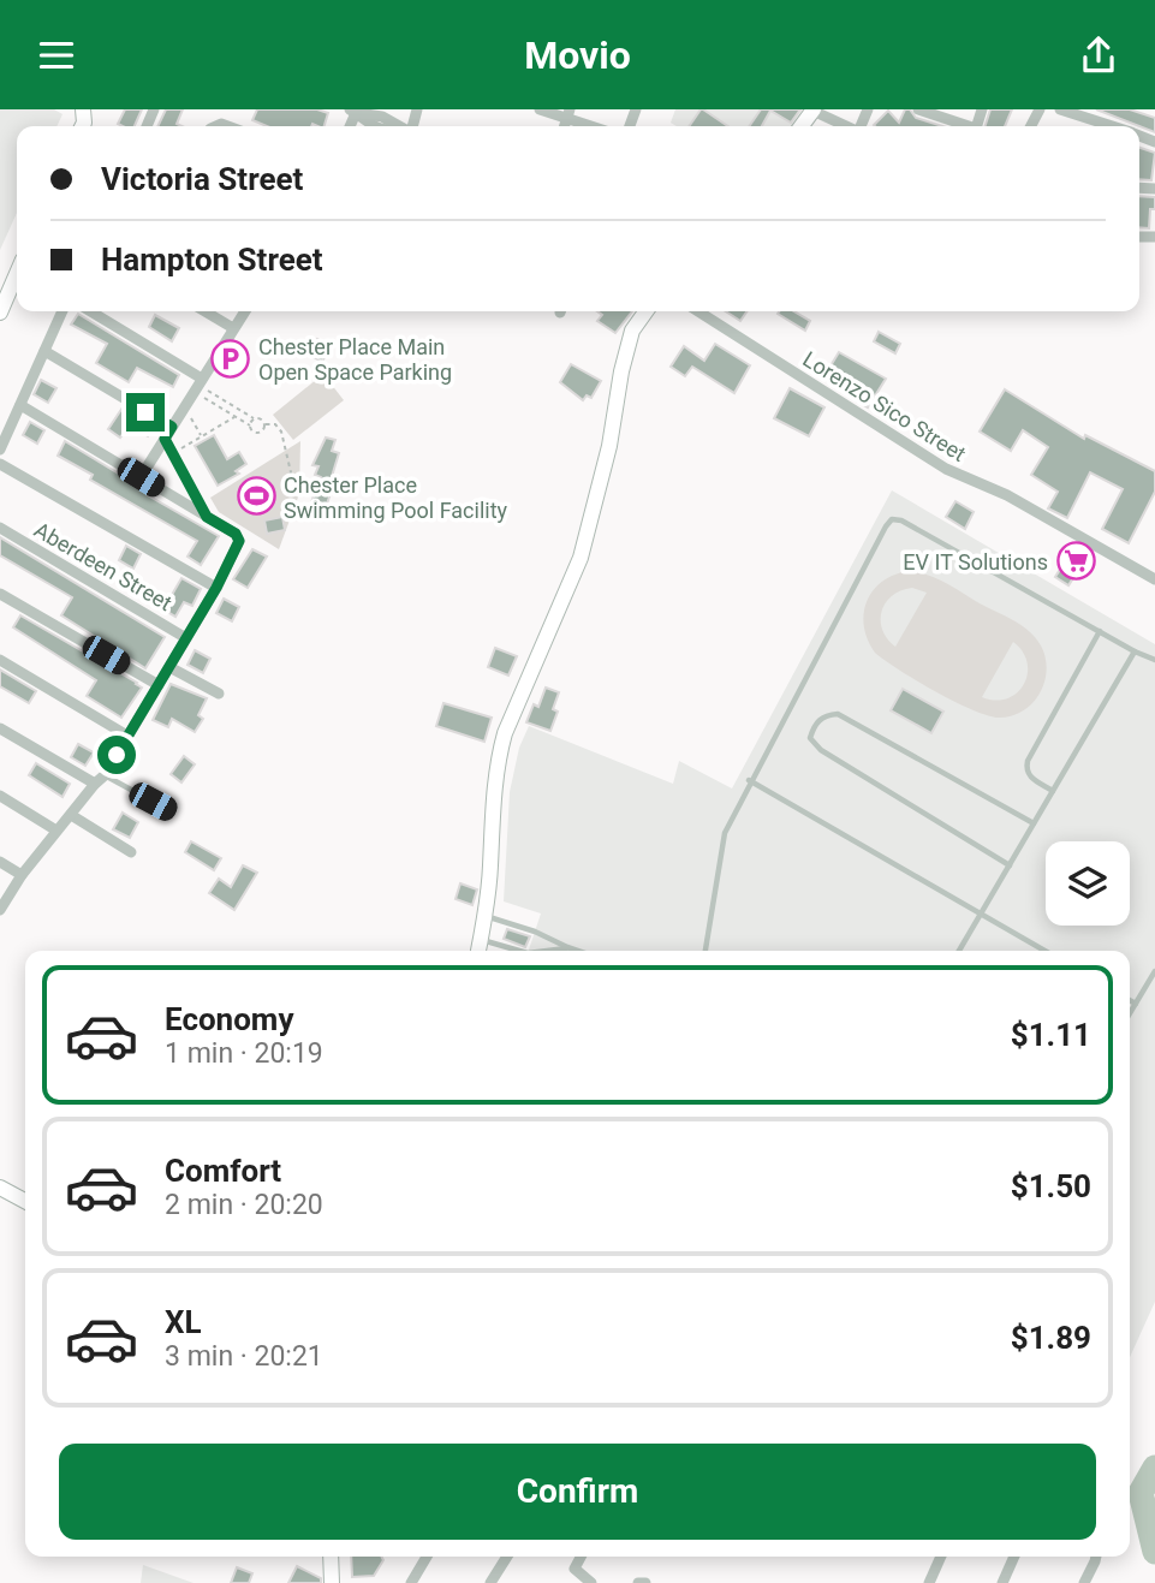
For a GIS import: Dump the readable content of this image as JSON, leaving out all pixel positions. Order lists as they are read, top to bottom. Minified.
{"streets":{"street":["Lorenzo Sico Street","Aberdeen Street"]},"places":{"parking":["Chester Place Main Open Space Parking"],"sports":["Chester Place Swimming Pool Facility"],"supermarket":["EV IT Solutions"]},"page":{"header":"Movio","banner":["Victoria Street","Hampton Street"],"list":[{"name":"Economy","note":"1 min · 20:19","value":"$1.11"},{"name":"Comfort","note":"2 min · 20:20","value":"$1.50"},{"name":"XL","note":"3 min · 20:21","value":"$1.89"}],"buttons":"Confirm"}}
